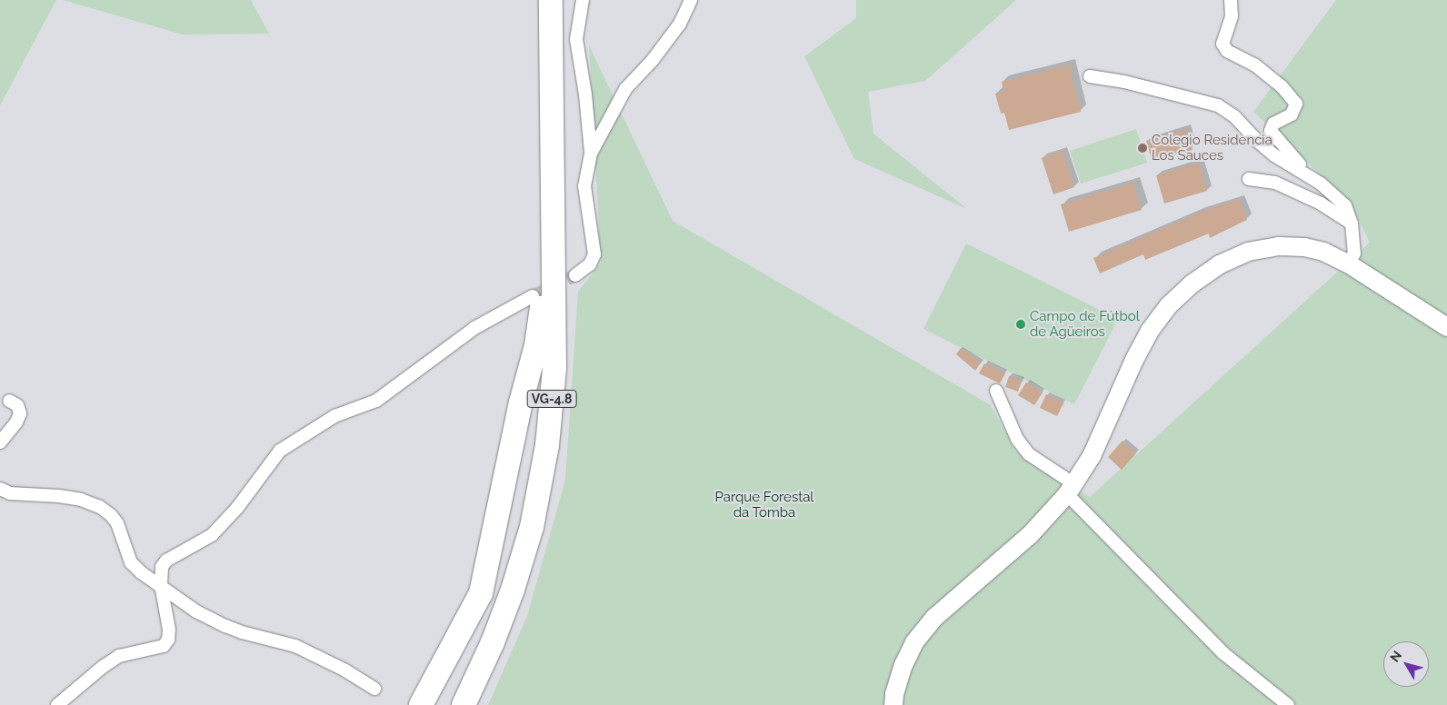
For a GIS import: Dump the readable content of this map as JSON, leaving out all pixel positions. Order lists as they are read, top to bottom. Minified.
{"streets":{"highway":["VG-4.8"]},"parks":["Parque Forestal da Tomba"],"places":["Colegio Residencia Los Sauces","Campo de Fútbol de Agüeiros"],"north":"top left"}
